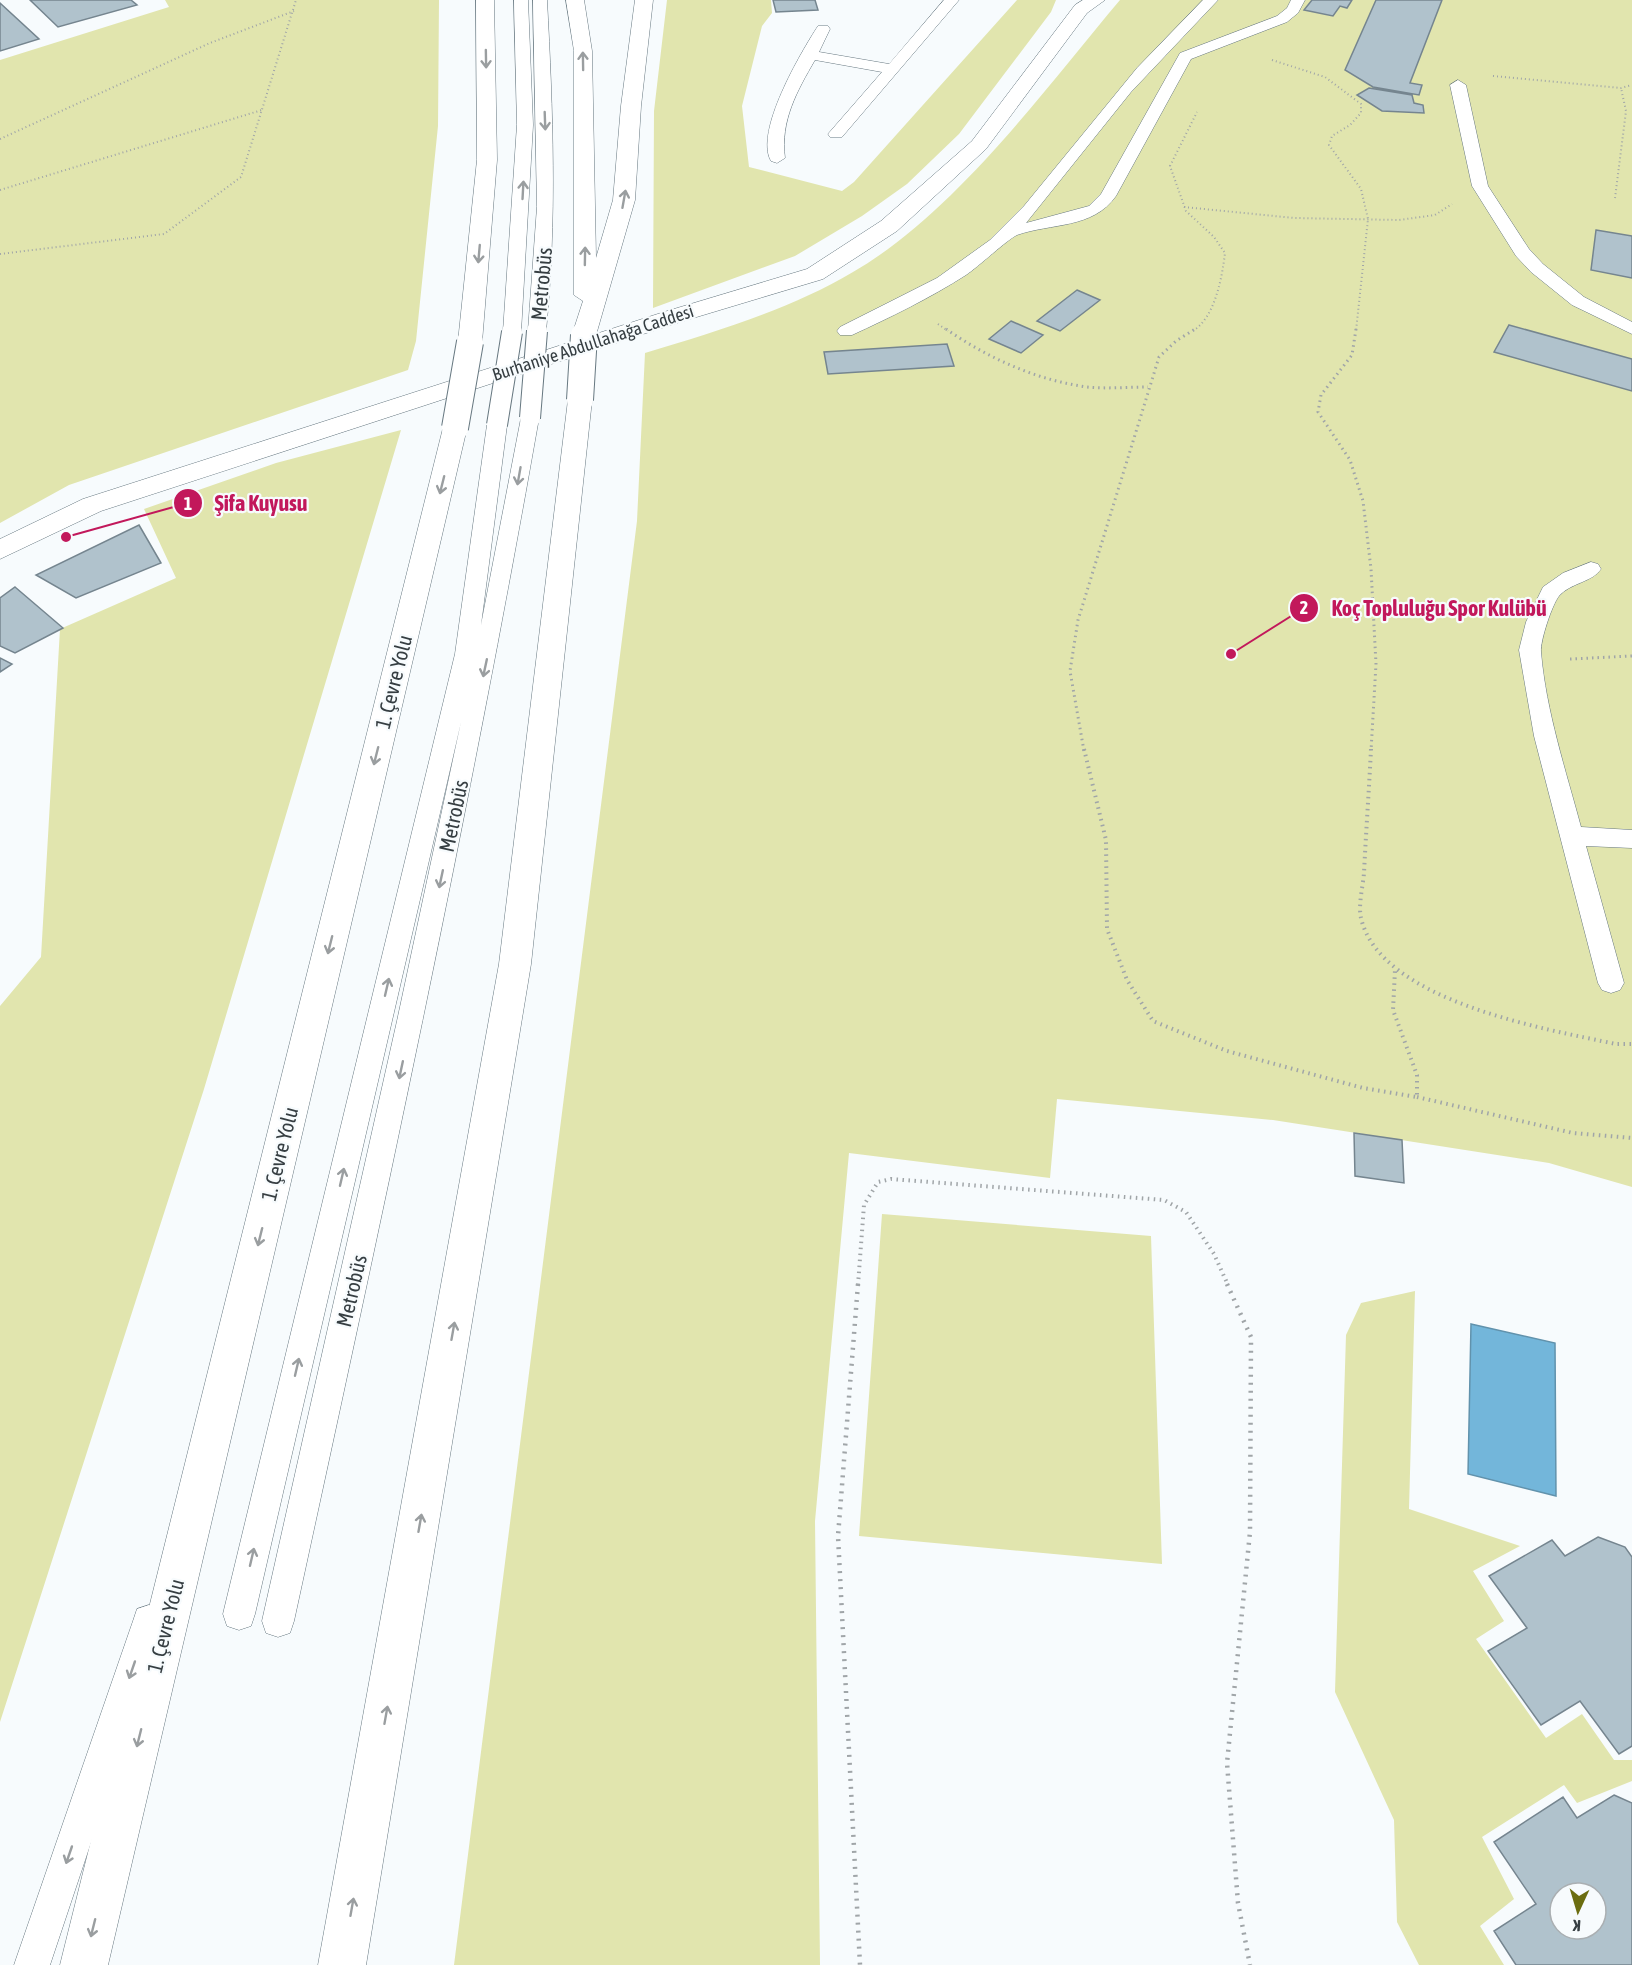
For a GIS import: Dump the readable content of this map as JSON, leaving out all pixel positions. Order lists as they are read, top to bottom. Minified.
{"streets":{"main road":["Burhaniye Abdullahağa Caddesi","1. Çevre Yolu"],"lane":["Metrobüs"]},"places":["Şifa Kuyusu","Koç Topluluğu Spor Kulübü"],"north":"bottom"}
